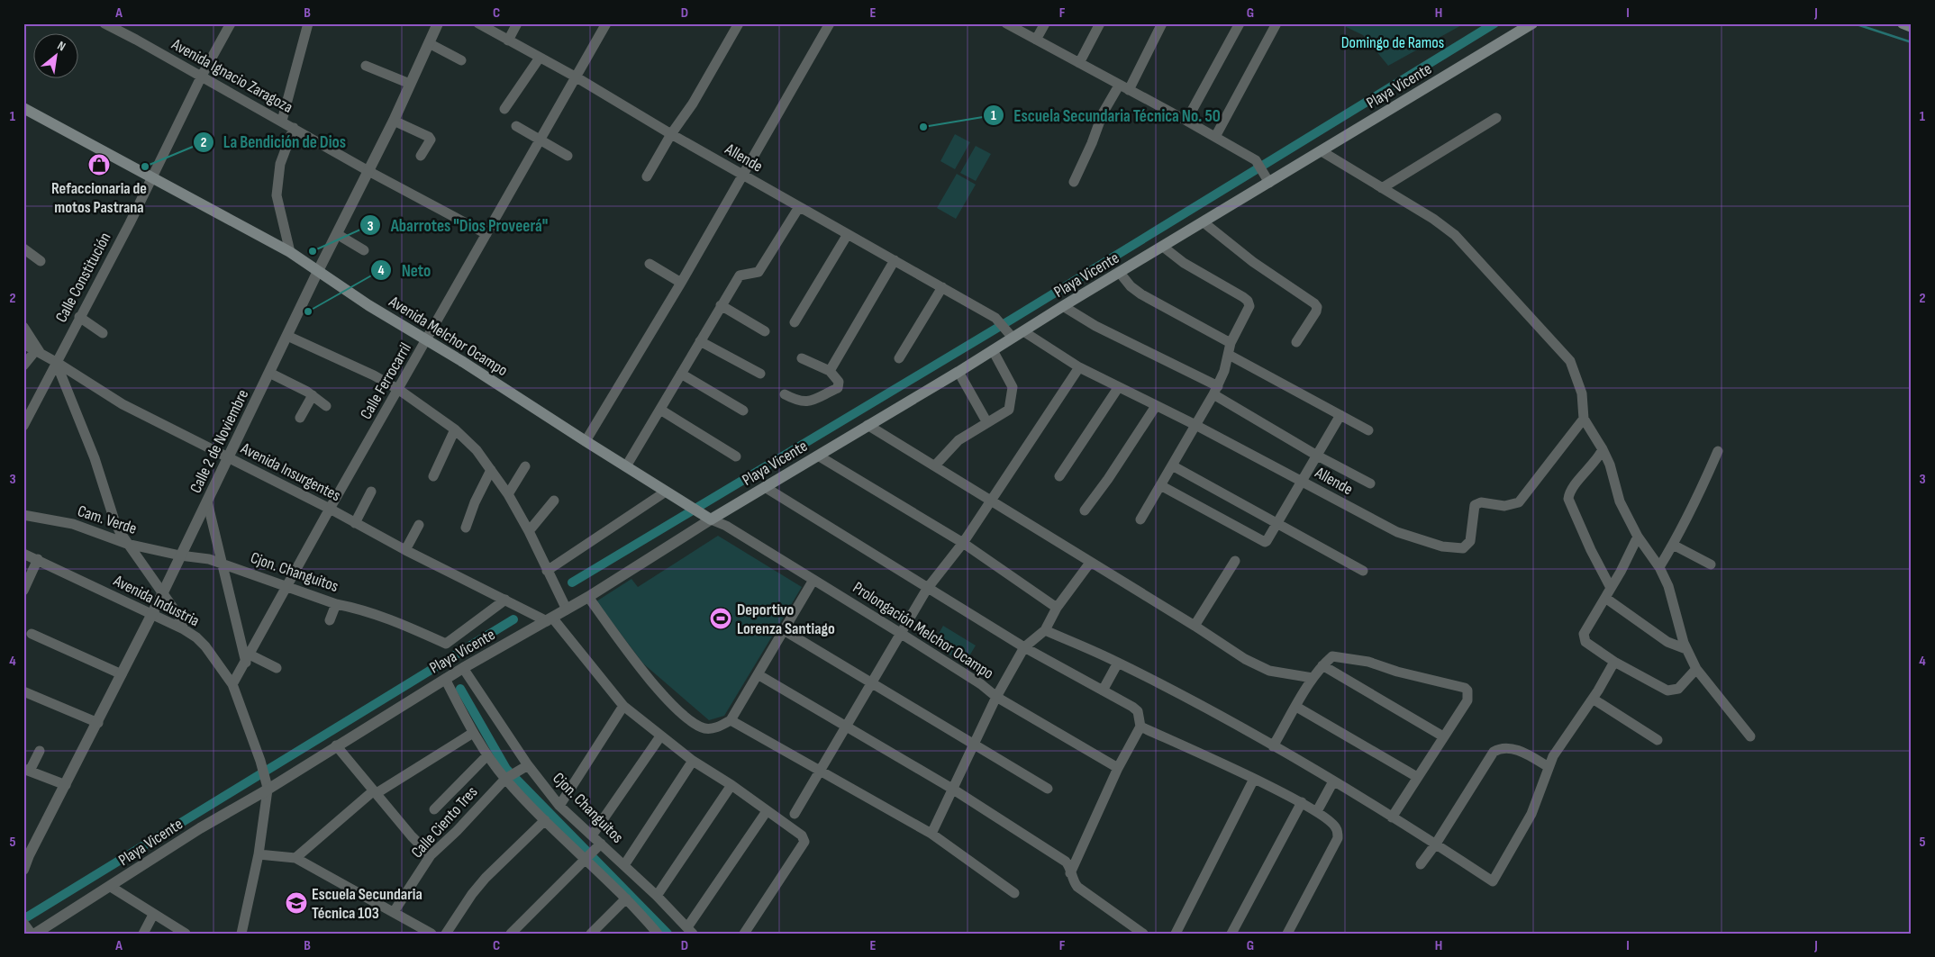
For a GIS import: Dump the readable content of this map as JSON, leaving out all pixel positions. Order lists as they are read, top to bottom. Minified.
{"streets":{"main road":["Playa Vicente","Avenida Melchor Ocampo"],"street":["Avenida Ignacio Zaragoza","Allende","Calle Constitución","Calle Ferrocarril","Calle 2 de Noviembre","Avenida Insurgentes","Cam. Verde","Cjon. Changuitos","Avenida Industria","Prolongación Melchor Ocampo","Calle Ciento Tres"]},"crossings":[["Avenida Ignacio Zaragoza","Calle Constitución"],["Avenida Ignacio Zaragoza","Calle Ferrocarril"],["Avenida Ignacio Zaragoza","Calle 2 de Noviembre"],["Playa Vicente","Allende"],["Playa Vicente","Avenida Melchor Ocampo"],["Playa Vicente","Avenida Insurgentes"],["Playa Vicente","Cjon. Changuitos"],["Playa Vicente","Avenida Industria"],["Playa Vicente","Prolongación Melchor Ocampo"],["Allende","Calle Ferrocarril"],["Calle Constitución","Avenida Melchor Ocampo"],["Calle Constitución","Avenida Insurgentes"],["Avenida Melchor Ocampo","Calle Ferrocarril"],["Avenida Melchor Ocampo","Calle 2 de Noviembre"],["Avenida Melchor Ocampo","Prolongación Melchor Ocampo"],["Calle Ferrocarril","Avenida Insurgentes"],["Calle Ferrocarril","Cjon. Changuitos"],["Calle Ferrocarril","Avenida Industria"],["Calle 2 de Noviembre","Avenida Insurgentes"],["Calle 2 de Noviembre","Cam. Verde"],["Calle 2 de Noviembre","Cjon. Changuitos"],["Calle 2 de Noviembre","Avenida Industria"],["Avenida Insurgentes","Cjon. Changuitos"],["Cam. Verde","Cjon. Changuitos"],["Cjon. Changuitos","Calle Ciento Tres"]],"parks":["Domingo de Ramos"],"places":{"other":["Escuela Secundaria Técnica No. 50","La Bendición de Dios","Abarrotes \"Dios Proveerá\"","Neto"],"shop":["Refaccionaria de motos Pastrana"],"sports":["Deportivo Lorenza Santiago"],"school or university":["Escuela Secundaria Técnica 103"]},"north":"top right","grid":{"columns":["A","B","C","D","E","F","G","H","I","J"],"rows":["1","2","3","4","5"]}}
